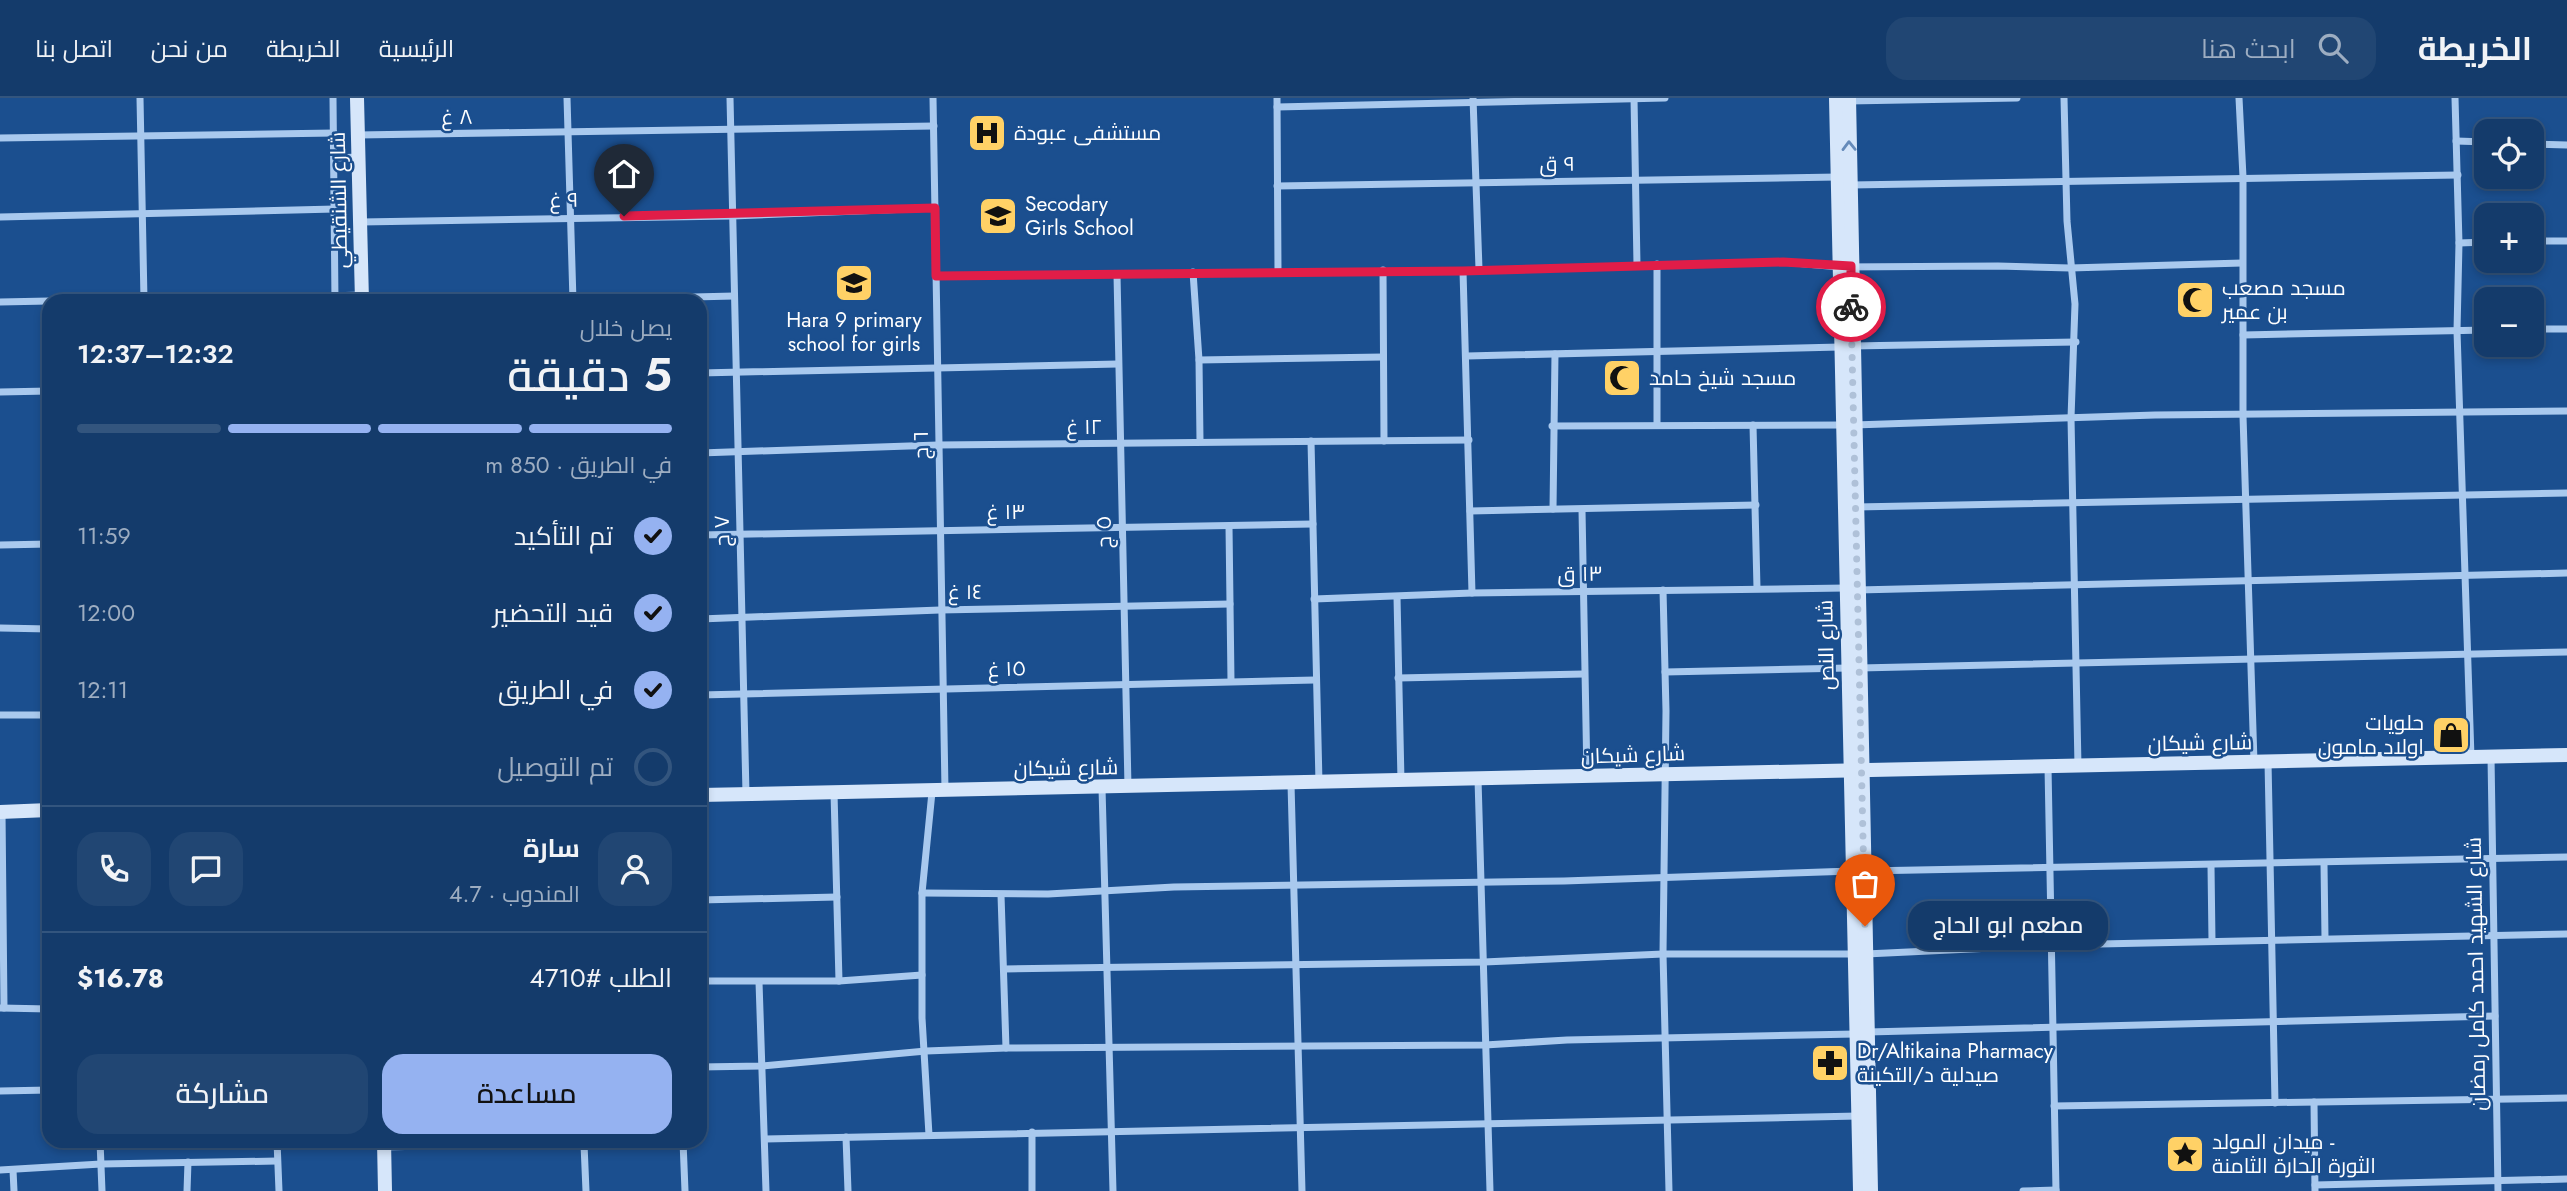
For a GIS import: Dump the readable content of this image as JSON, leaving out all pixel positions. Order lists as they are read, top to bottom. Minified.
{"streets":{"street":["٨ غ","٩ ق","شارع الشنقيطي","٩ غ","١٢ غ","٦ ج","١٣ غ","٧ ج","٥ ج","١٣ ق","١٤ غ","شارع النص","١٥ غ","شارع شيكان","شارع الشهيد احمد كامل رمضان"]},"crossings":[["٨ غ","شارع الشنقيطي"],["٨ غ","٦ ج"],["٨ غ","٧ ج"],["٩ ق","شارع النص"],["شارع الشنقيطي","٩ غ"],["٩ غ","٦ ج"],["٩ غ","٧ ج"],["١٢ غ","٦ ج"],["١٢ غ","٧ ج"],["١٢ غ","٥ ج"],["٦ ج","١٣ غ"],["٦ ج","١٤ غ"],["٦ ج","١٥ غ"],["٦ ج","شارع شيكان"],["١٣ غ","٧ ج"],["١٣ غ","٥ ج"],["٧ ج","١٤ غ"],["٧ ج","١٥ غ"],["٧ ج","شارع شيكان"],["٥ ج","١٤ غ"],["٥ ج","١٥ غ"],["٥ ج","شارع شيكان"],["١٣ ق","شارع النص"],["شارع النص","شارع شيكان"],["شارع شيكان","شارع الشهيد احمد كامل رمضان"]],"places":{"hospital":["مستشفى عبودة"],"school or university":["Secodary Girls School","Hara 9 primary school for girls"],"mosque":["مسجد مصعب بن عمير","مسجد شيخ حامد"],"shop":["حلويات اولاد مامون"],"other":["مطعم ابو الحاج"],"pharmacy":["Dr/Altikaina Pharmacy صيدلية د/التكينة"],"place":["ميدان المولد - الثورة الحارة الثامنة"]},"page":{"header":"الخريطة","search":"ابحث هنا","nav":["الرئيسية","الخريطة","من نحن","اتصل بنا"],"map_buttons":["+","−"],"heading":["5 دقيقة","يصل خلال","12:32–12:37"],"panel":["سارة","المندوب · 4.7","الطلب #4710","$16.78"],"bar":"في الطريق · 850 m","list":[["تم التأكيد","11:59"],["قيد التحضير","12:00"],["في الطريق","12:11"],"تم التوصيل"],"bubble":"مطعم ابو الحاج","buttons":["مساعدة","مشاركة"]}}
